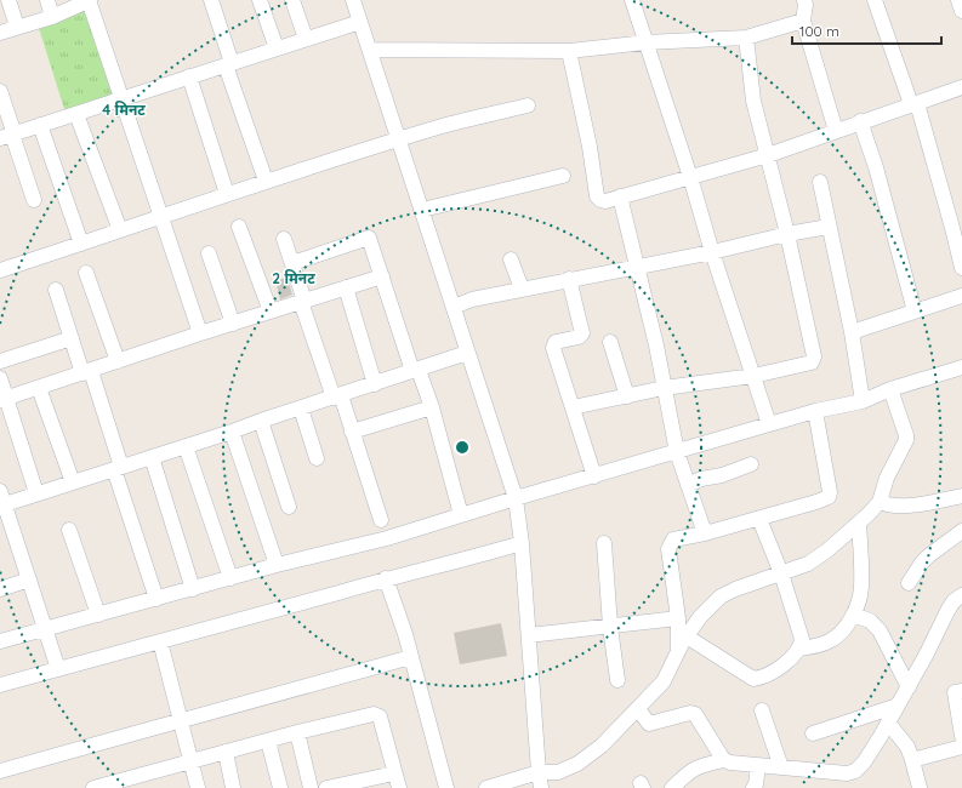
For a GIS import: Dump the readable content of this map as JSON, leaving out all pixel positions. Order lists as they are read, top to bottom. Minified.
{"scale_bar":"100 m","rings":["4 मिनट","2 मिनट"]}
